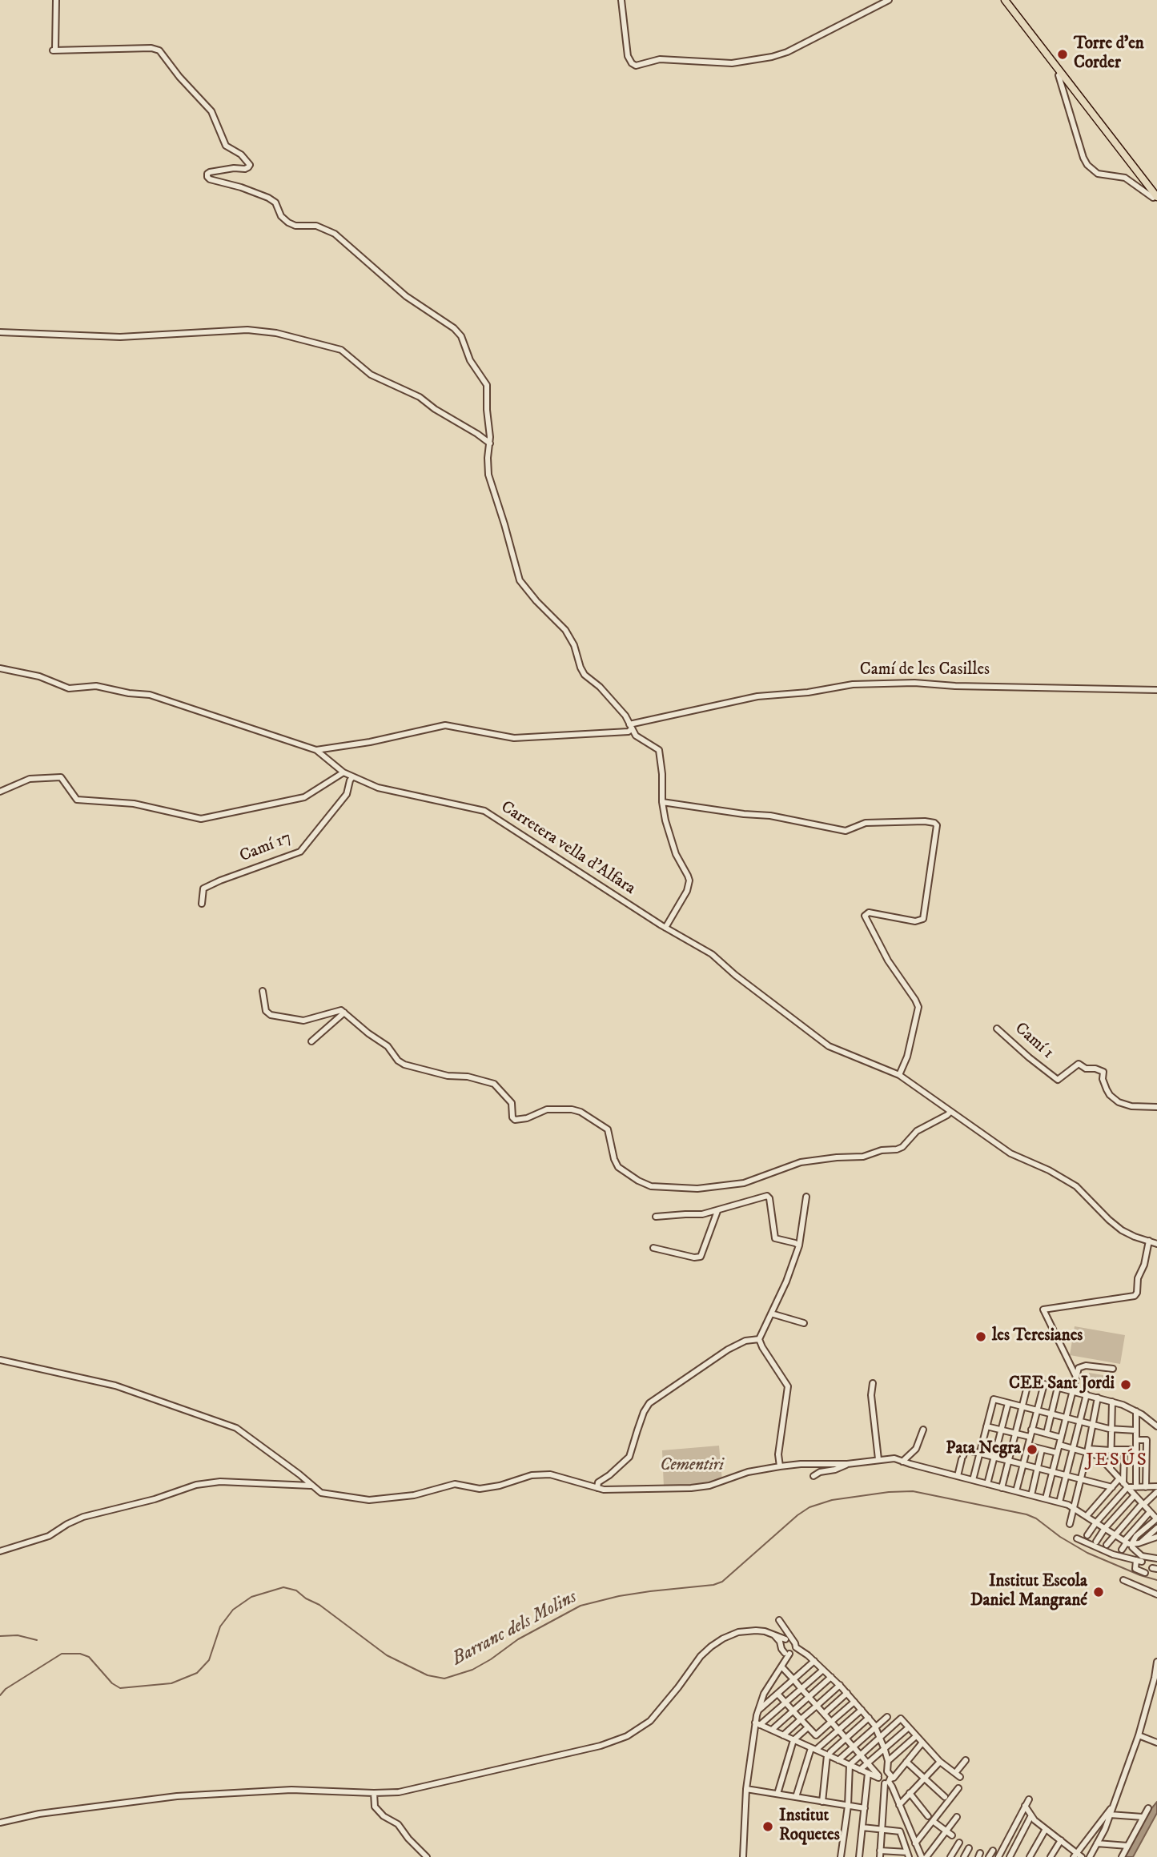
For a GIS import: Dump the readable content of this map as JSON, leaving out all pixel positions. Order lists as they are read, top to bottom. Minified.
{"streets":{"street":["Camí de les Casilles","Camí 17","Carretera vella d'Alfara","Camí 1"]},"crossings":[["Camí de les Casilles","Carretera vella d'Alfara"],["Camí 17","Carretera vella d'Alfara"]],"districts":["JESÚS"],"water":["Barranc dels Molins"],"parks":["Cementiri"],"places":["Torre d'en Corder","les Teresianes","CEE Sant Jordi","Pata Negra","Institut Escola Daniel Mangrané","Institut Roquetes"]}
